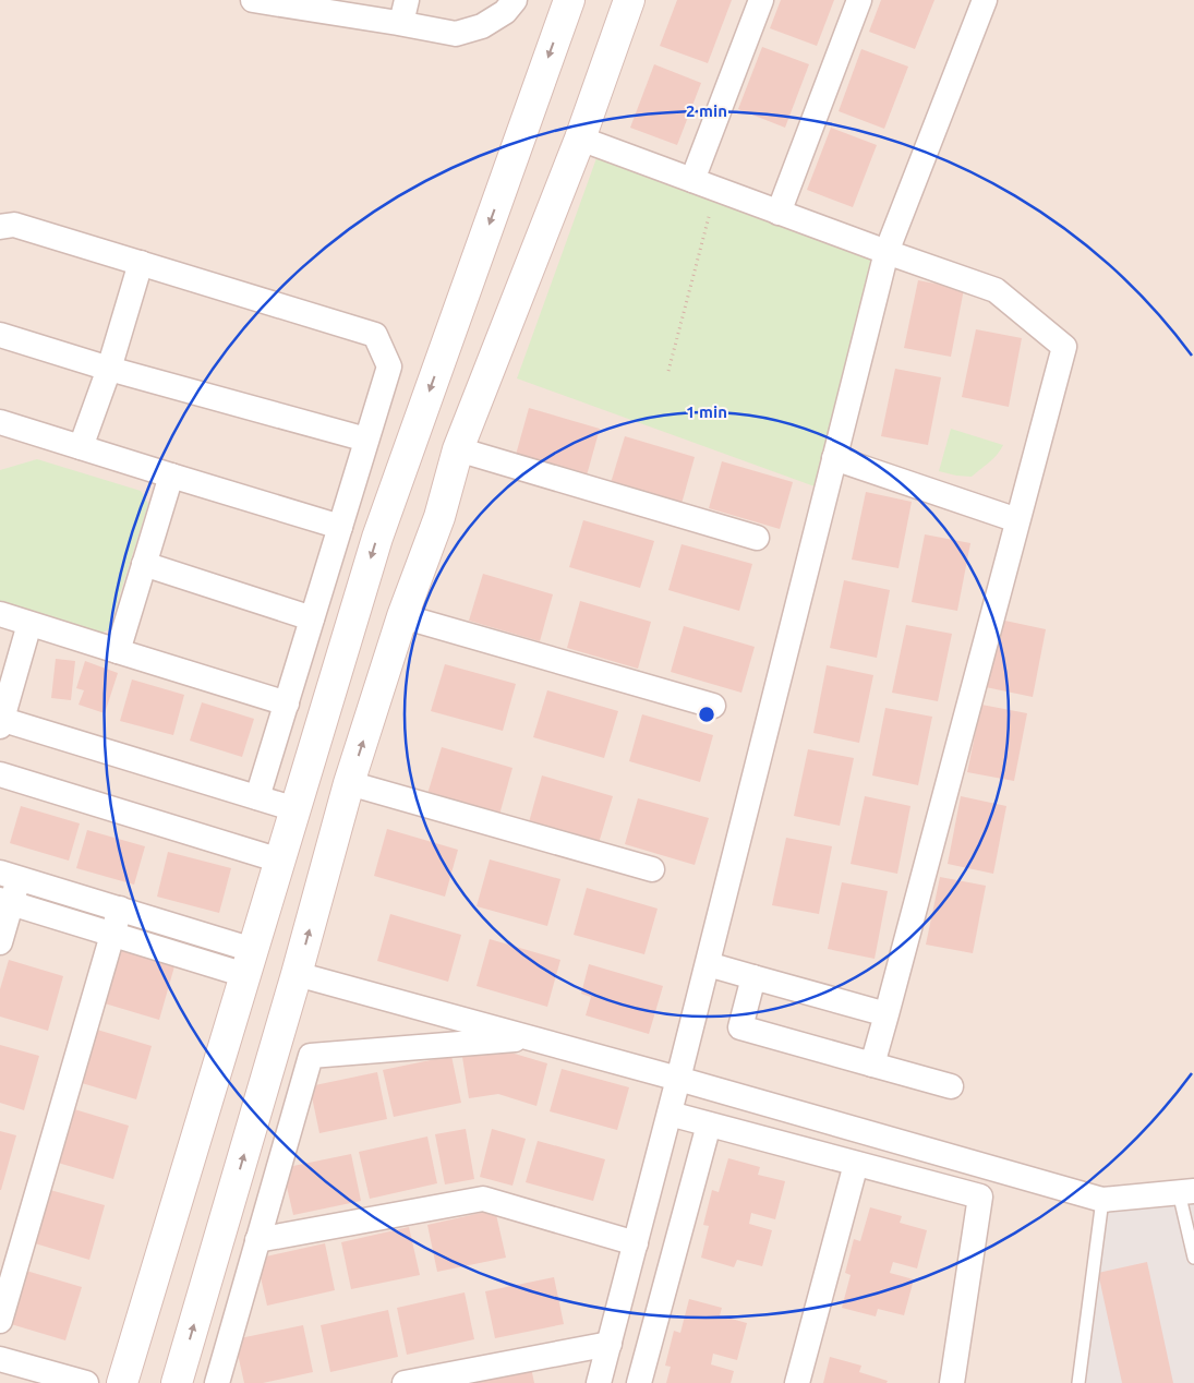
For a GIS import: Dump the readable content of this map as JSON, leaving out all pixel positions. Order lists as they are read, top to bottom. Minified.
{"rings":["2 min","1 min"]}
